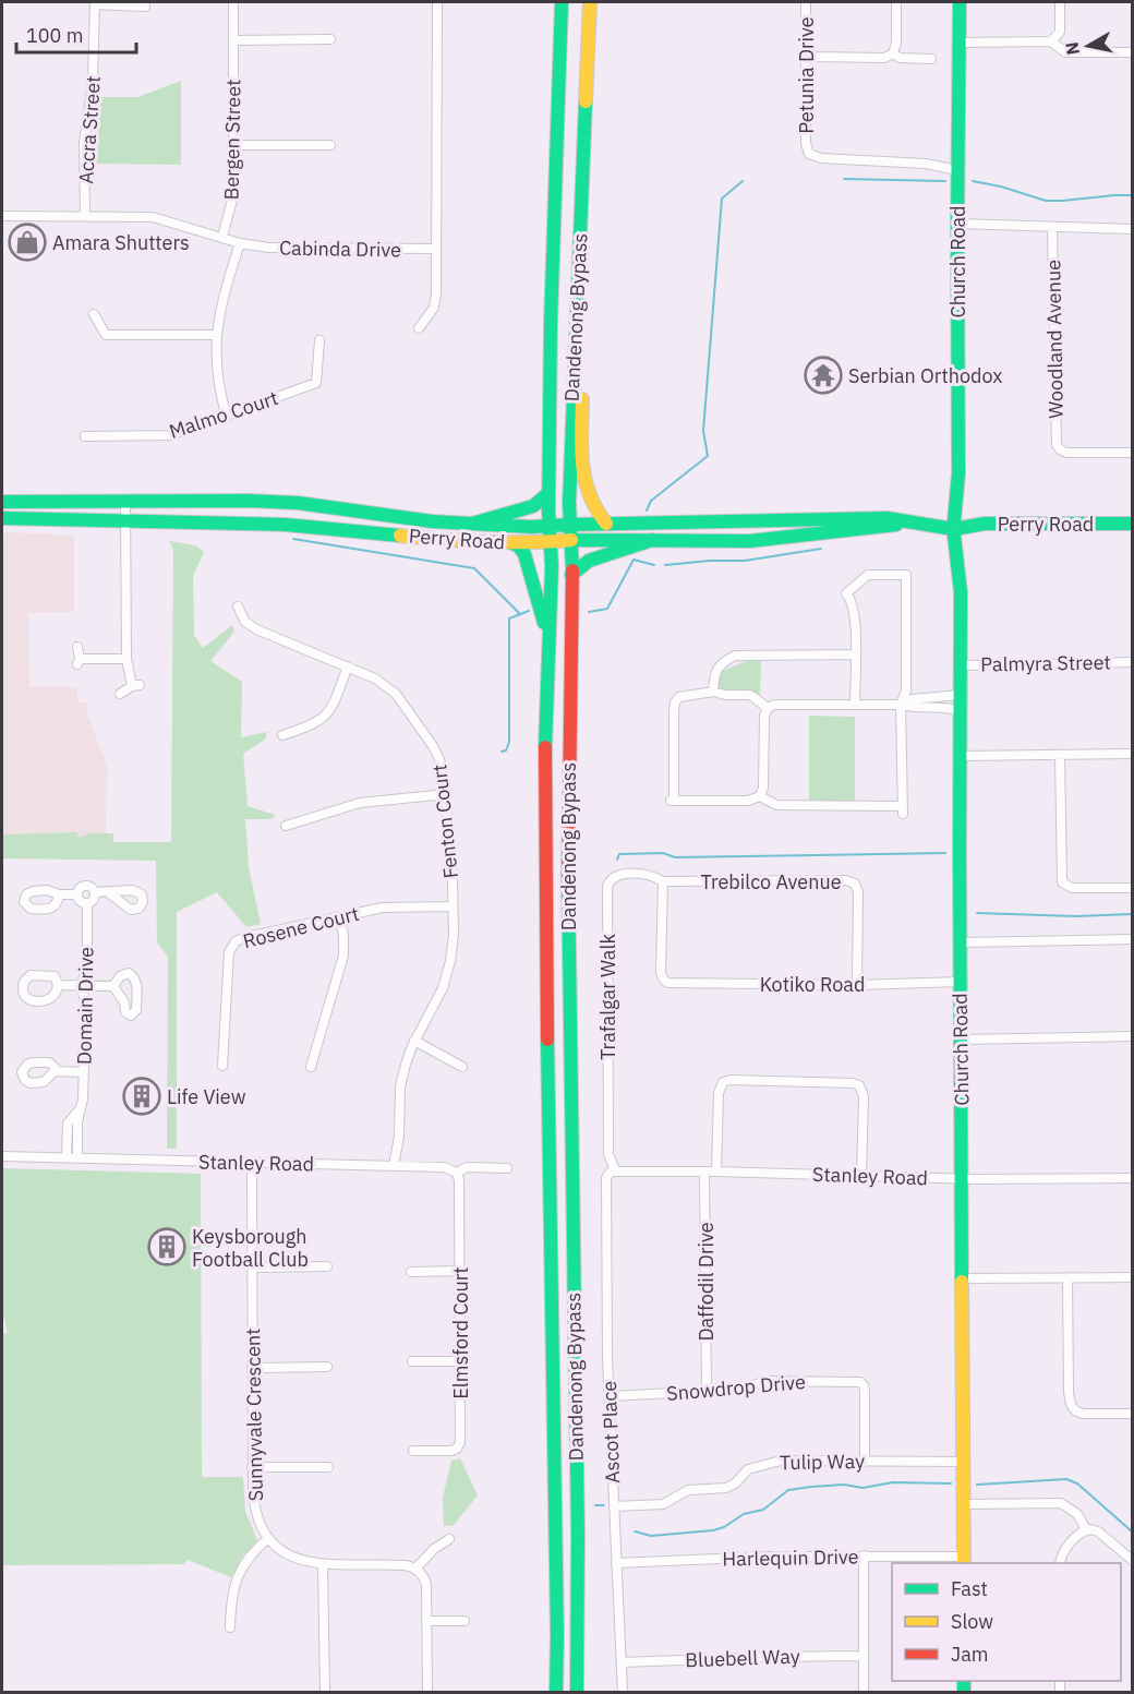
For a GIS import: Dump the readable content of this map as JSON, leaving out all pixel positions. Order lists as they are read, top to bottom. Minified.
{"streets":{"main road":["Church Road","Dandenong Bypass","Perry Road"],"street":["Petunia Drive","Accra Street","Bergen Street","Cabinda Drive","Woodland Avenue","Malmo Court","Palmyra Street","Fenton Court","Trebilco Avenue","Rosene Court","Kotiko Road","Trafalgar Walk","Domain Drive","Stanley Road","Daffodil Drive","Elmsford Court","Snowdrop Drive","Sunnyvale Crescent","Ascot Place","Tulip Way","Harlequin Drive","Bluebell Way"]},"crossings":[["Petunia Drive","Church Road"],["Accra Street","Cabinda Drive"],["Bergen Street","Cabinda Drive"],["Church Road","Perry Road"],["Church Road","Palmyra Street"],["Church Road","Kotiko Road"],["Church Road","Stanley Road"],["Church Road","Tulip Way"],["Church Road","Harlequin Drive"],["Dandenong Bypass","Perry Road"],["Fenton Court","Rosene Court"],["Fenton Court","Stanley Road"],["Trebilco Avenue","Kotiko Road"],["Trebilco Avenue","Trafalgar Walk"],["Kotiko Road","Trafalgar Walk"],["Trafalgar Walk","Stanley Road"],["Trafalgar Walk","Ascot Place"],["Domain Drive","Stanley Road"],["Stanley Road","Daffodil Drive"],["Stanley Road","Elmsford Court"],["Stanley Road","Sunnyvale Crescent"],["Stanley Road","Ascot Place"],["Daffodil Drive","Snowdrop Drive"],["Snowdrop Drive","Ascot Place"],["Snowdrop Drive","Tulip Way"],["Ascot Place","Tulip Way"],["Ascot Place","Harlequin Drive"],["Ascot Place","Bluebell Way"]],"places":{"shop":["Amara Shutters"],"temple":["Serbian Orthodox"],"building":["Life View","Keysborough Football Club"]},"legend":["Fast","Slow","Jam"],"scale_bar":"100 m","north":"left"}
